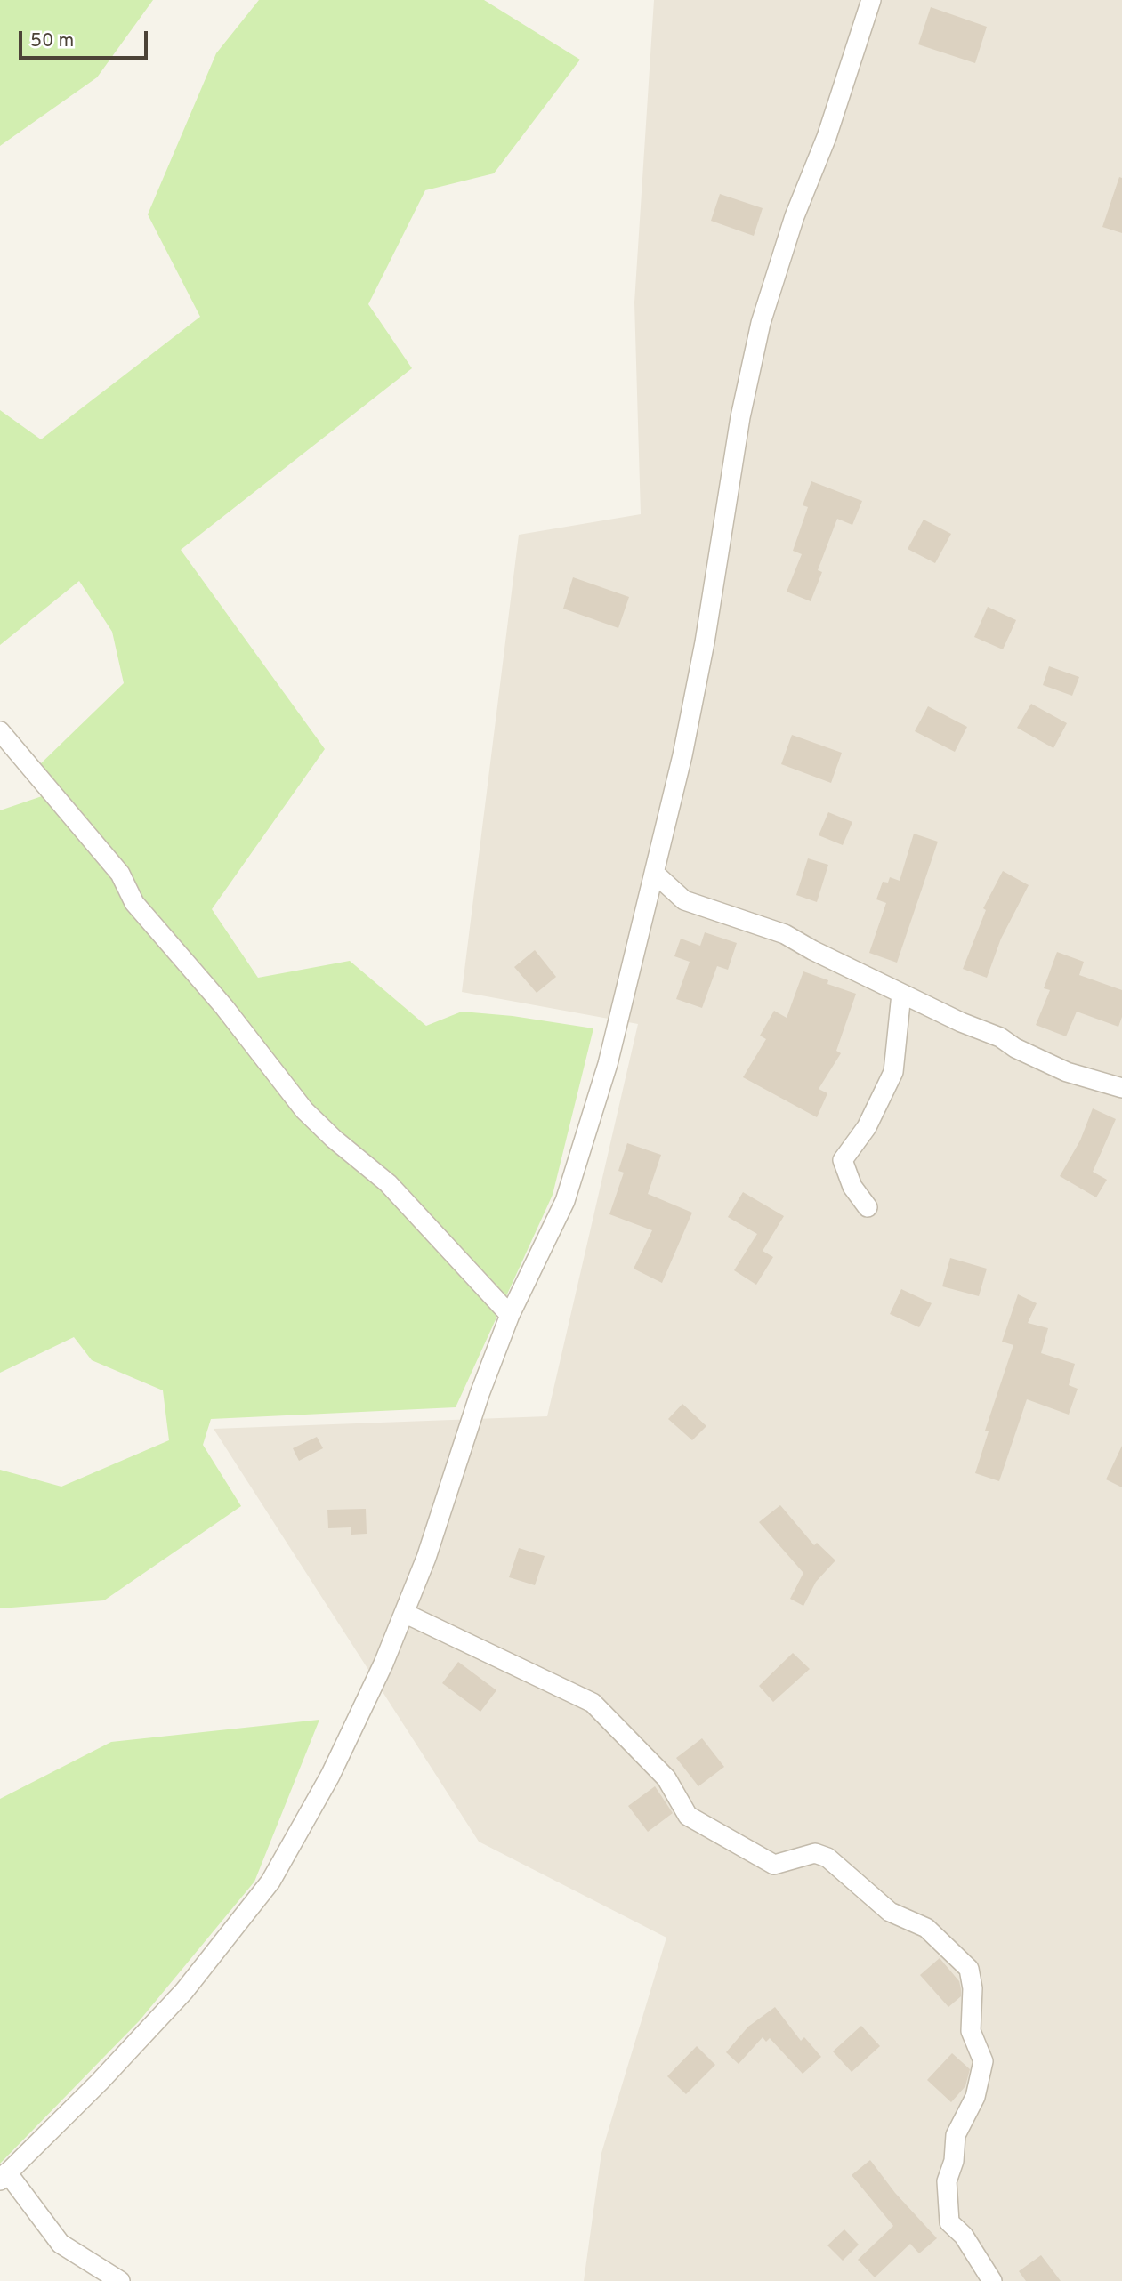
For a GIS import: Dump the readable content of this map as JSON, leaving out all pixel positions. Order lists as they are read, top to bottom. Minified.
{"scale_bar":"50 m"}
